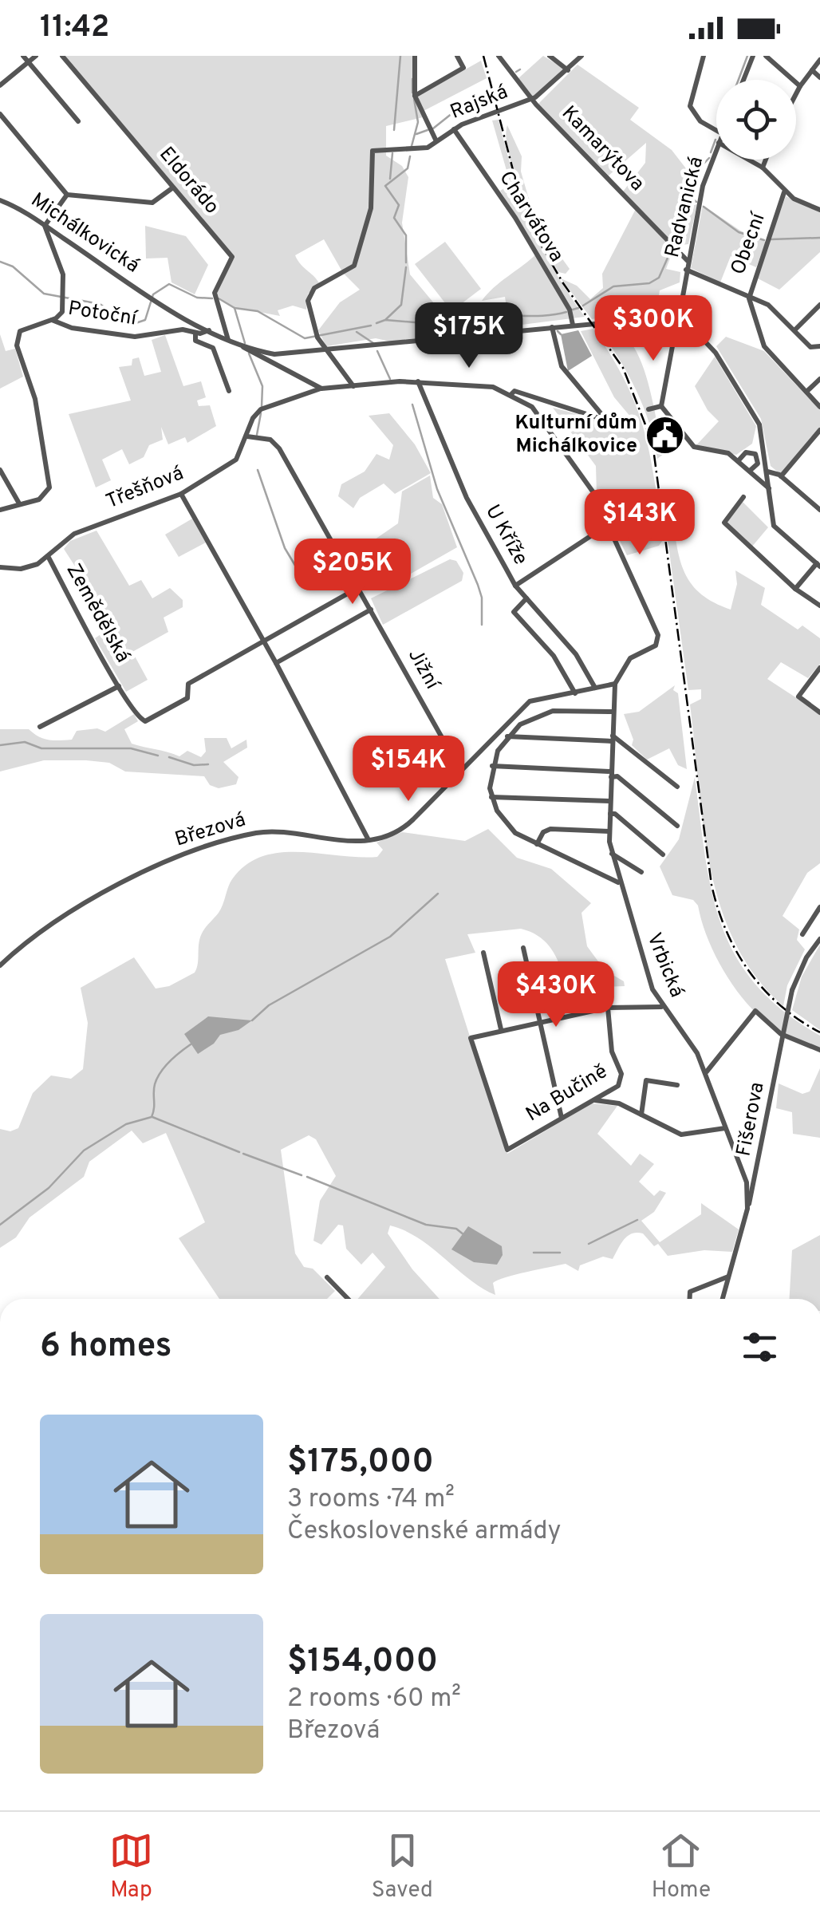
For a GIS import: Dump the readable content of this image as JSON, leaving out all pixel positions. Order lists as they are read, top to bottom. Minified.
{"streets":{"street":["Rajská","Kamarýtova","Eldorádo","Radvanická","Charvátova","Michálkovická","Obecní","Potoční","Třešňová","U Kříže","Zemědělská","Jižní","Březová","Vrbická","Na Bučině","Fišerova"]},"crossings":[["Rajská","Kamarýtova"],["Rajská","Charvátova"],["Rajská","Michálkovická"],["Kamarýtova","Radvanická"],["Eldorádo","Michálkovická"],["Charvátova","Michálkovická"],["Michálkovická","Potoční"],["Třešňová","Zemědělská"],["Třešňová","Jižní"],["U Kříže","Březová"],["Jižní","Březová"],["Březová","Vrbická"],["Vrbická","Fišerova"]],"places":{"public building":["Kulturní dům Michálkovice"]},"page":{"status":"11:42","price":["$300K","$175K","$143K","$205K","$154K","$430K"],"heading":"6 homes","list":[{"name":"$175,000","note":"3 rooms · 74 m² · Československé armády"},{"name":"$154,000","note":"2 rooms · 60 m² · Březová"}],"tabs":["Map","Saved","Home"]}}
